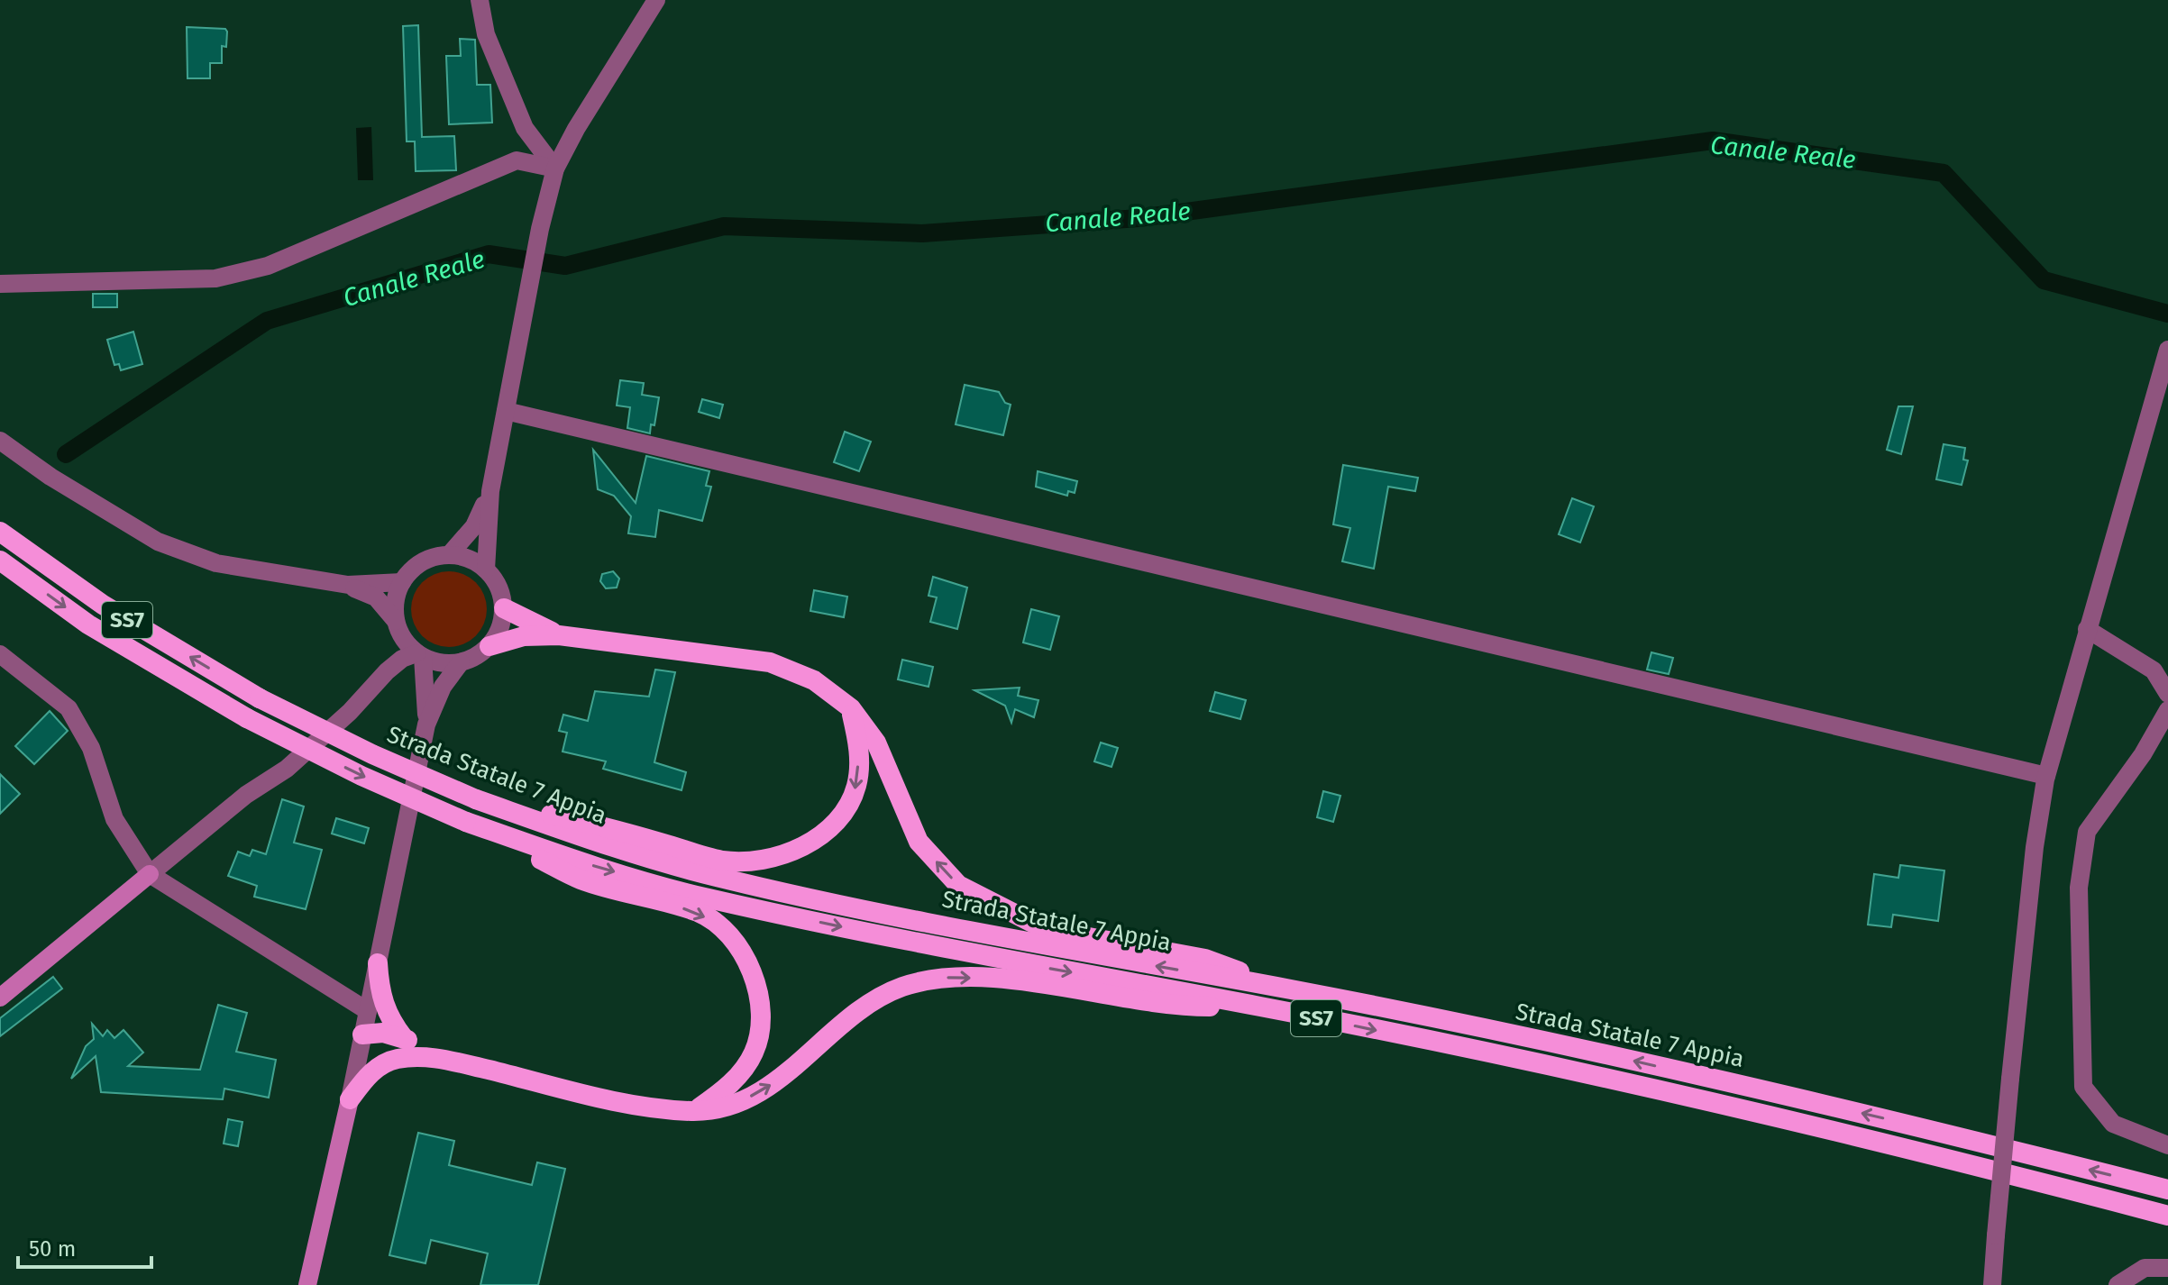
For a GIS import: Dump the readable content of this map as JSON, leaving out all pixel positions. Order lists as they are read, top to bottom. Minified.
{"streets":{"highway":["SS7","Strada Statale 7 Appia"]},"water":["Canale Reale"],"scale_bar":"50 m"}
